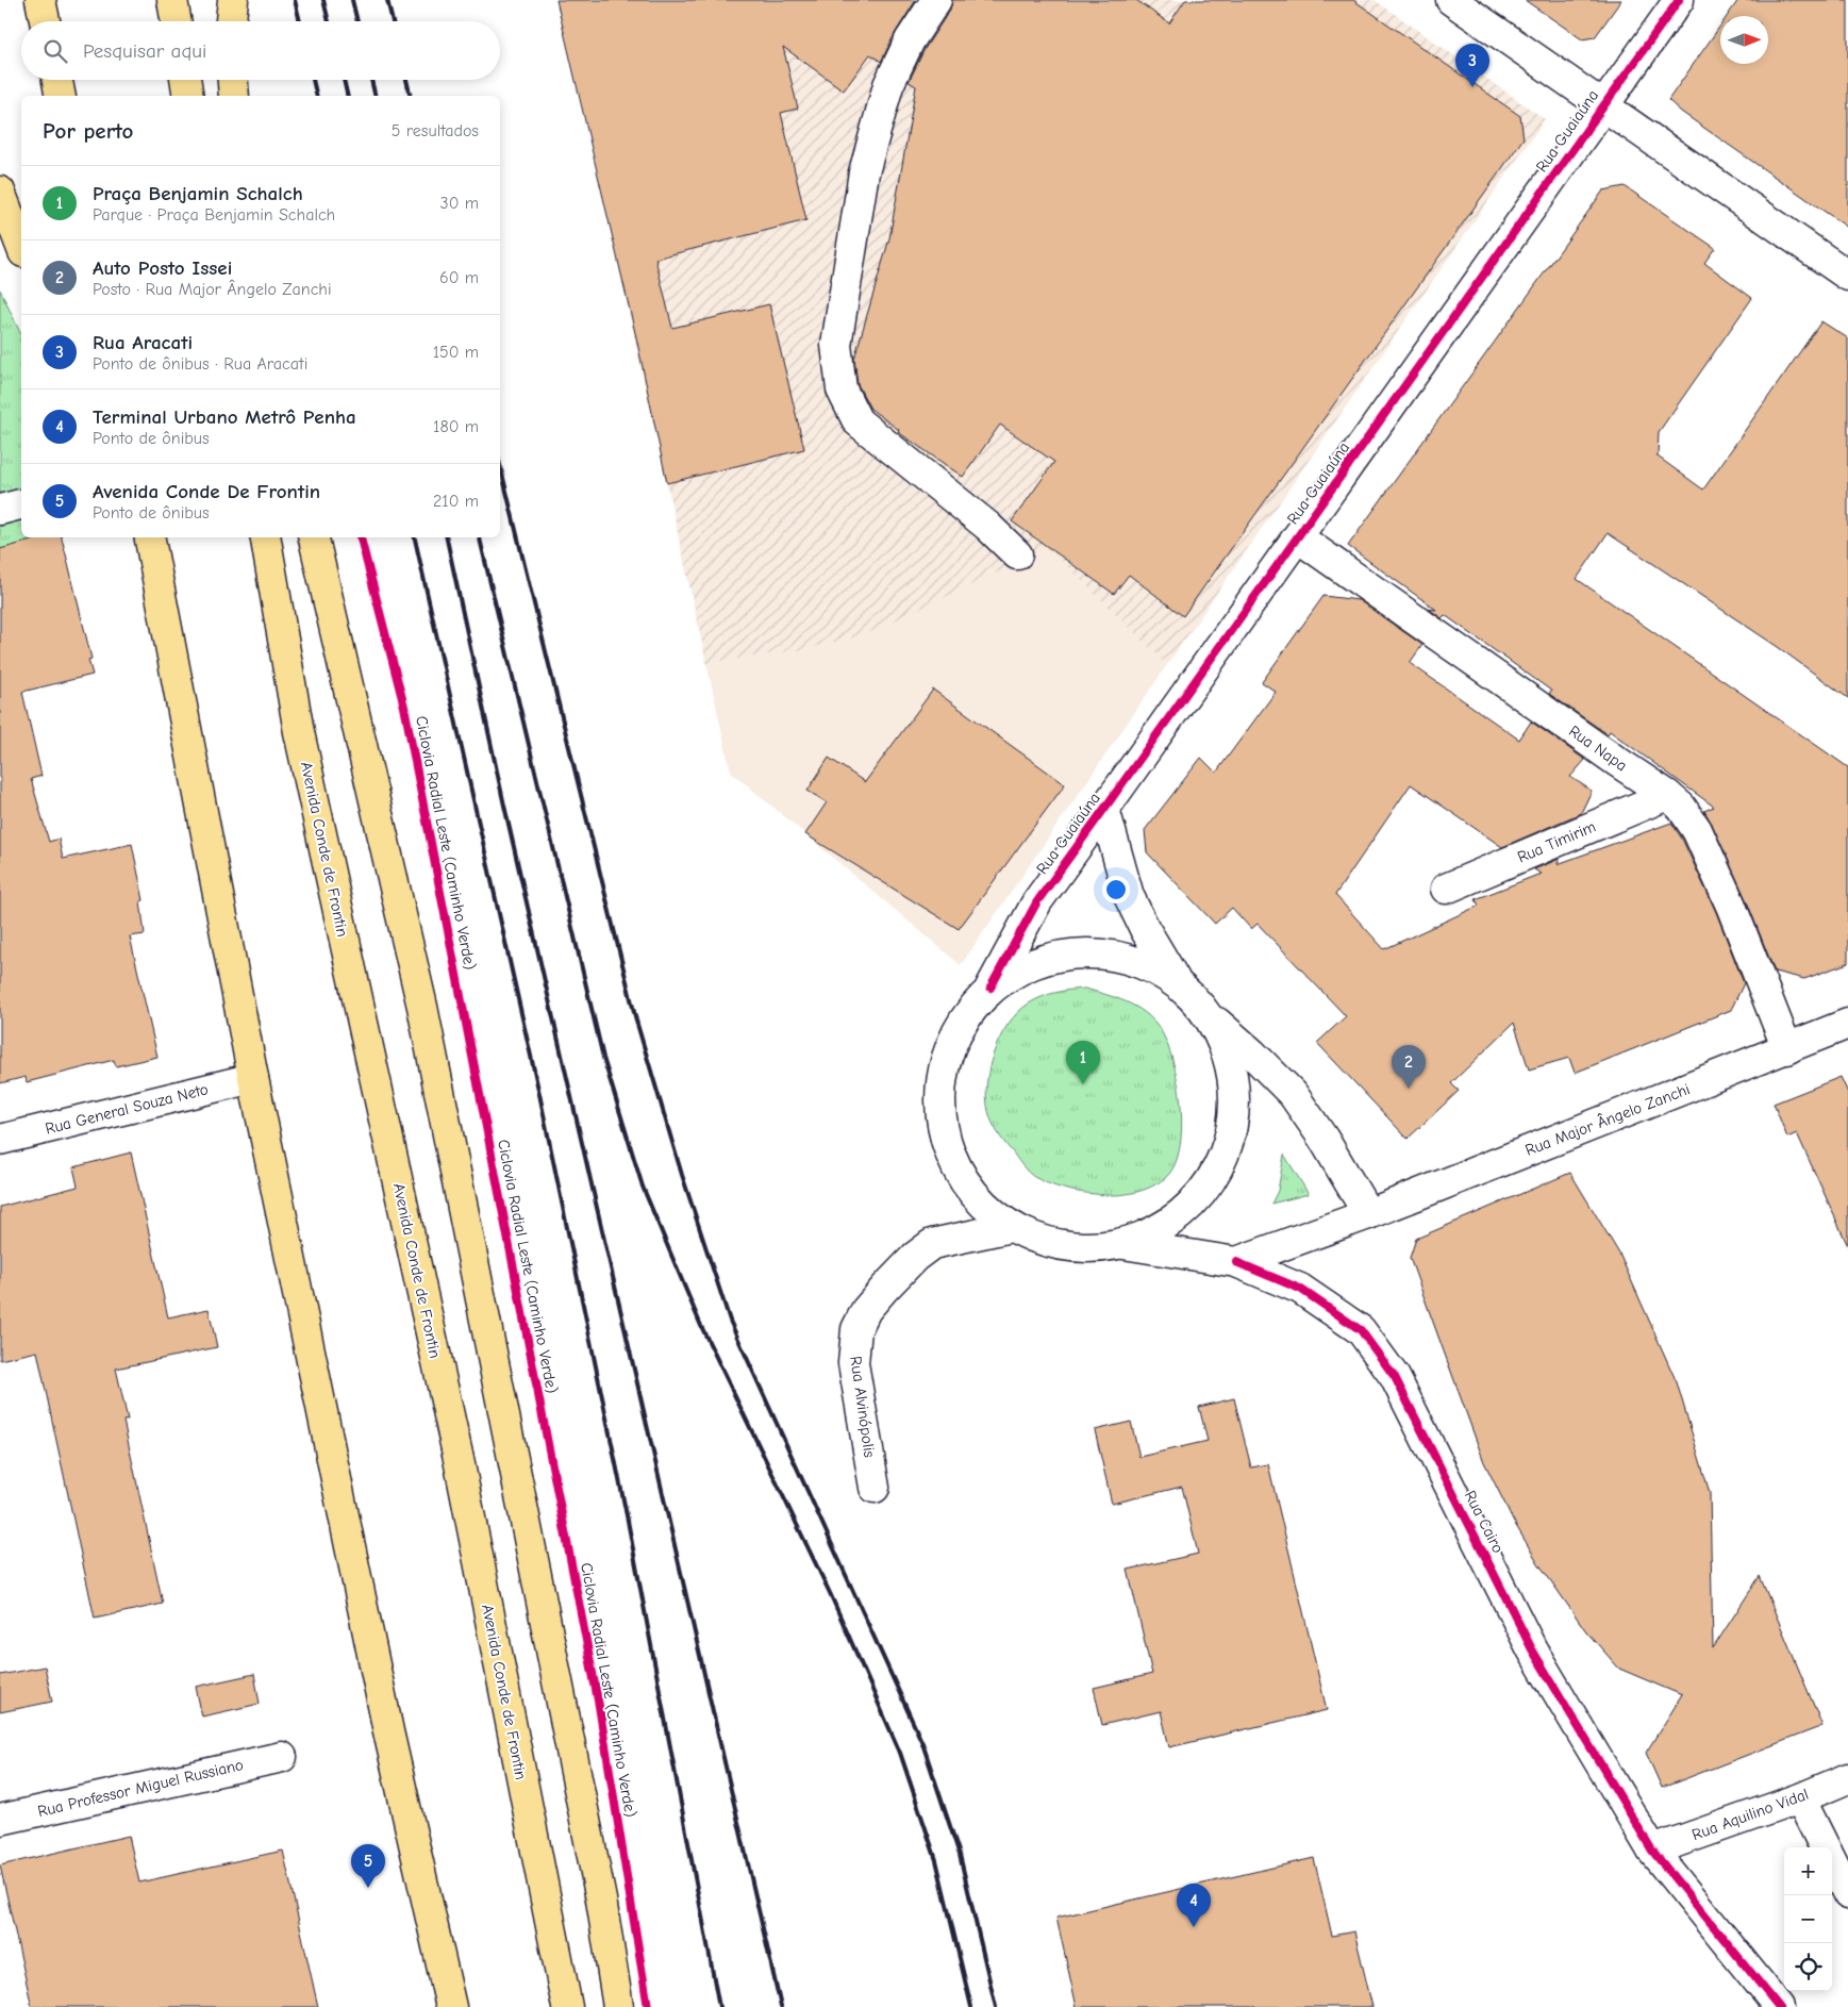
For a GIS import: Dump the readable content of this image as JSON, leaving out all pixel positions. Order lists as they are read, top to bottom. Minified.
{"streets":{"highway":["Avenida Conde de Frontin"],"street":["Rua Guaiaúna","Rua Napa","Rua Timirim","Rua General Souza Neto","Rua Major Ângelo Zanchi","Rua Alvinópolis","Rua Cairo","Rua Professor Miguel Russiano","Rua Aquilino Vidal"],"cycle path":["Ciclovia Radial Leste (Caminho Verde)"]},"crossings":[["Rua Guaiaúna","Rua Napa"],["Rua Napa","Rua Timirim"],["Rua Napa","Rua Major Ângelo Zanchi"],["Rua Major Ângelo Zanchi","Rua Cairo"],["Rua Cairo","Rua Aquilino Vidal"]],"north":"right","page":{"search":"Pesquisar aqui","pins":["3","1","2","5","4"],"heading":["Por perto","5 resultados"],"list":[{"mark":"1","name":"Praça Benjamin Schalch","note":"Parque · Praça Benjamin Schalch","value":"30 m"},{"mark":"2","name":"Auto Posto Issei","note":"Posto · Rua Major Ângelo Zanchi","value":"60 m"},{"mark":"3","name":"Rua Aracati","note":"Ponto de ônibus · Rua Aracati","value":"150 m"},{"mark":"4","name":"Terminal Urbano Metrô Penha","note":"Ponto de ônibus","value":"180 m"},{"mark":"5","name":"Avenida Conde De Frontin","note":"Ponto de ônibus","value":"210 m"}],"map_buttons":["+","−"]}}
